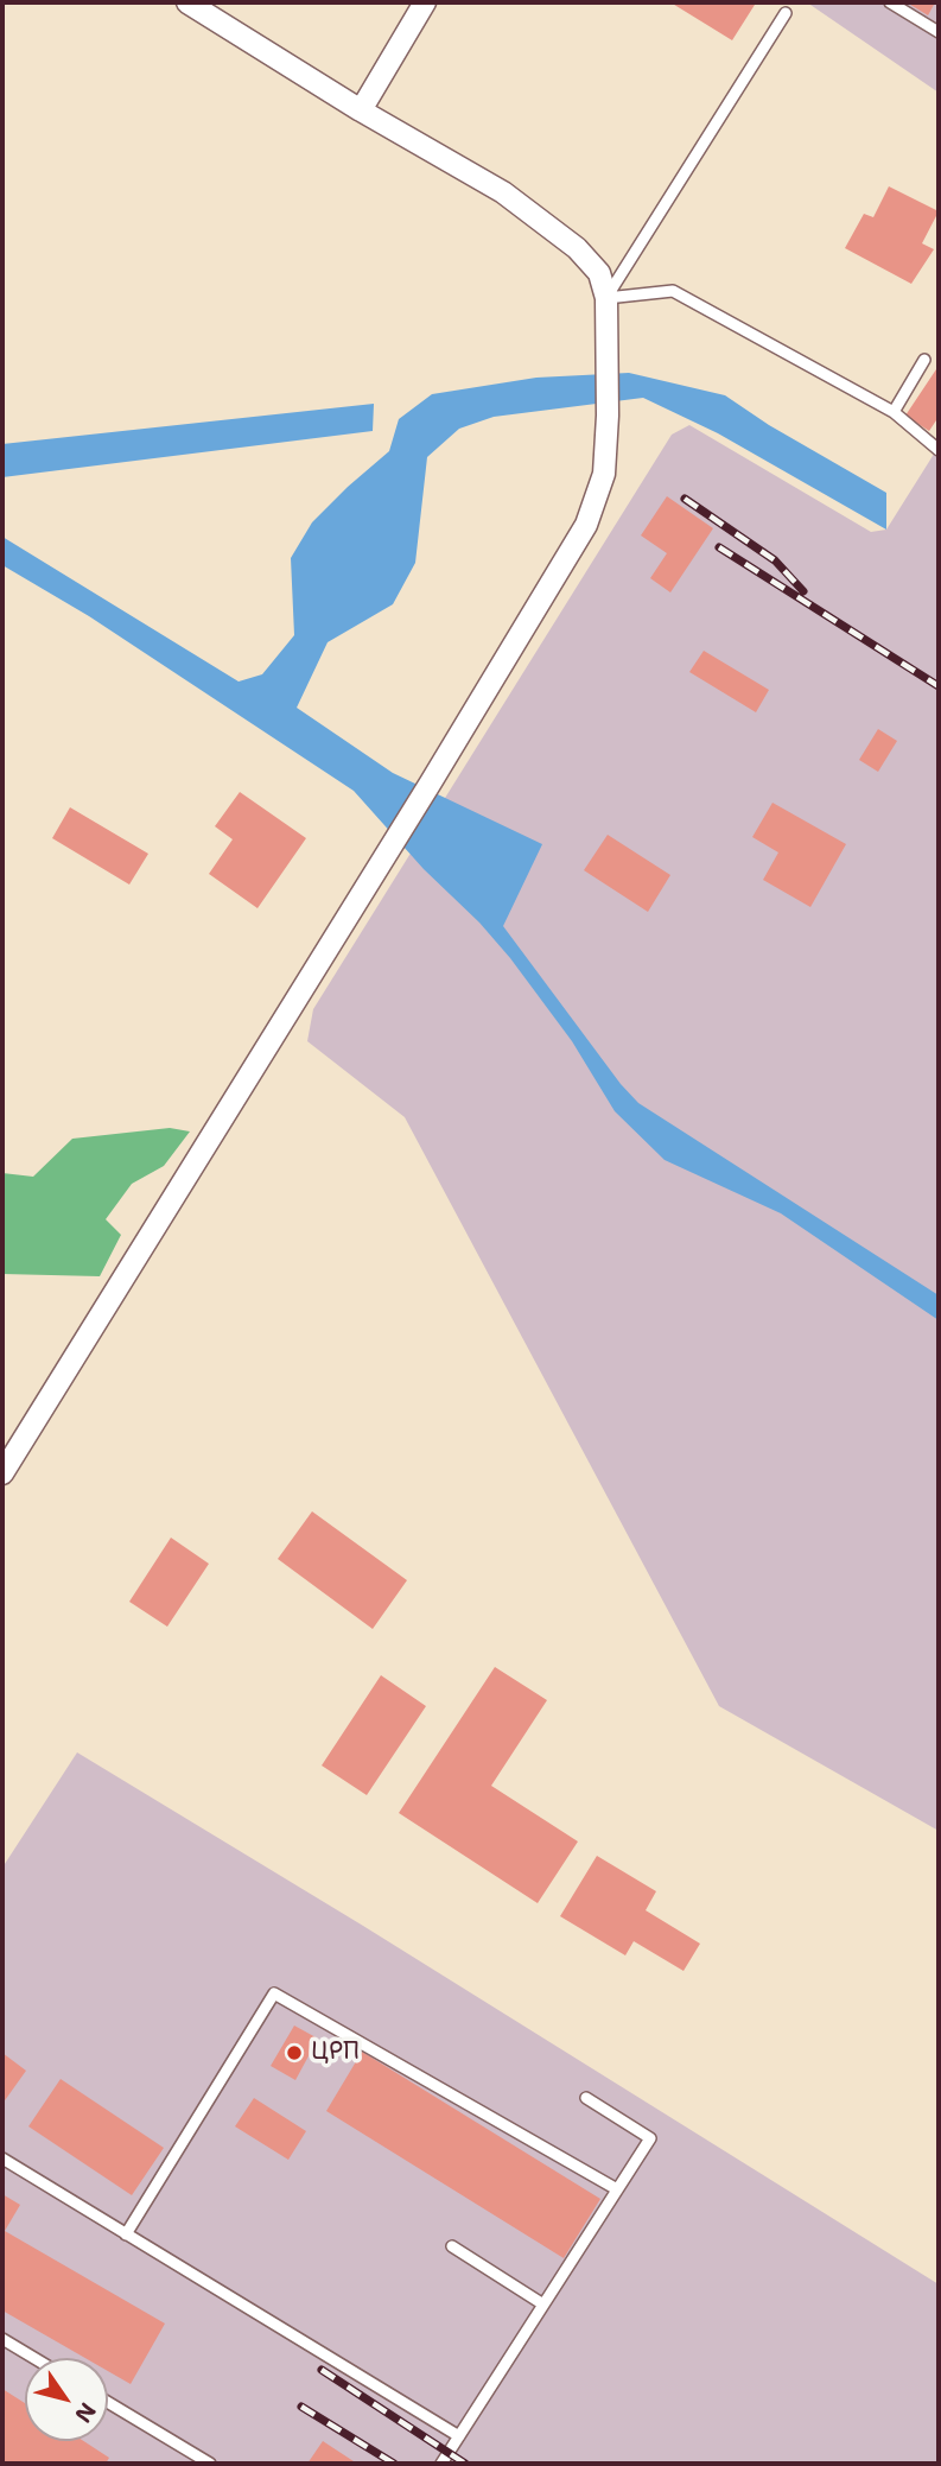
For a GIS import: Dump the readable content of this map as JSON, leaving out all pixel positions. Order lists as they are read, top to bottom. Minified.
{"places":["ЦРП"],"north":"bottom right"}
